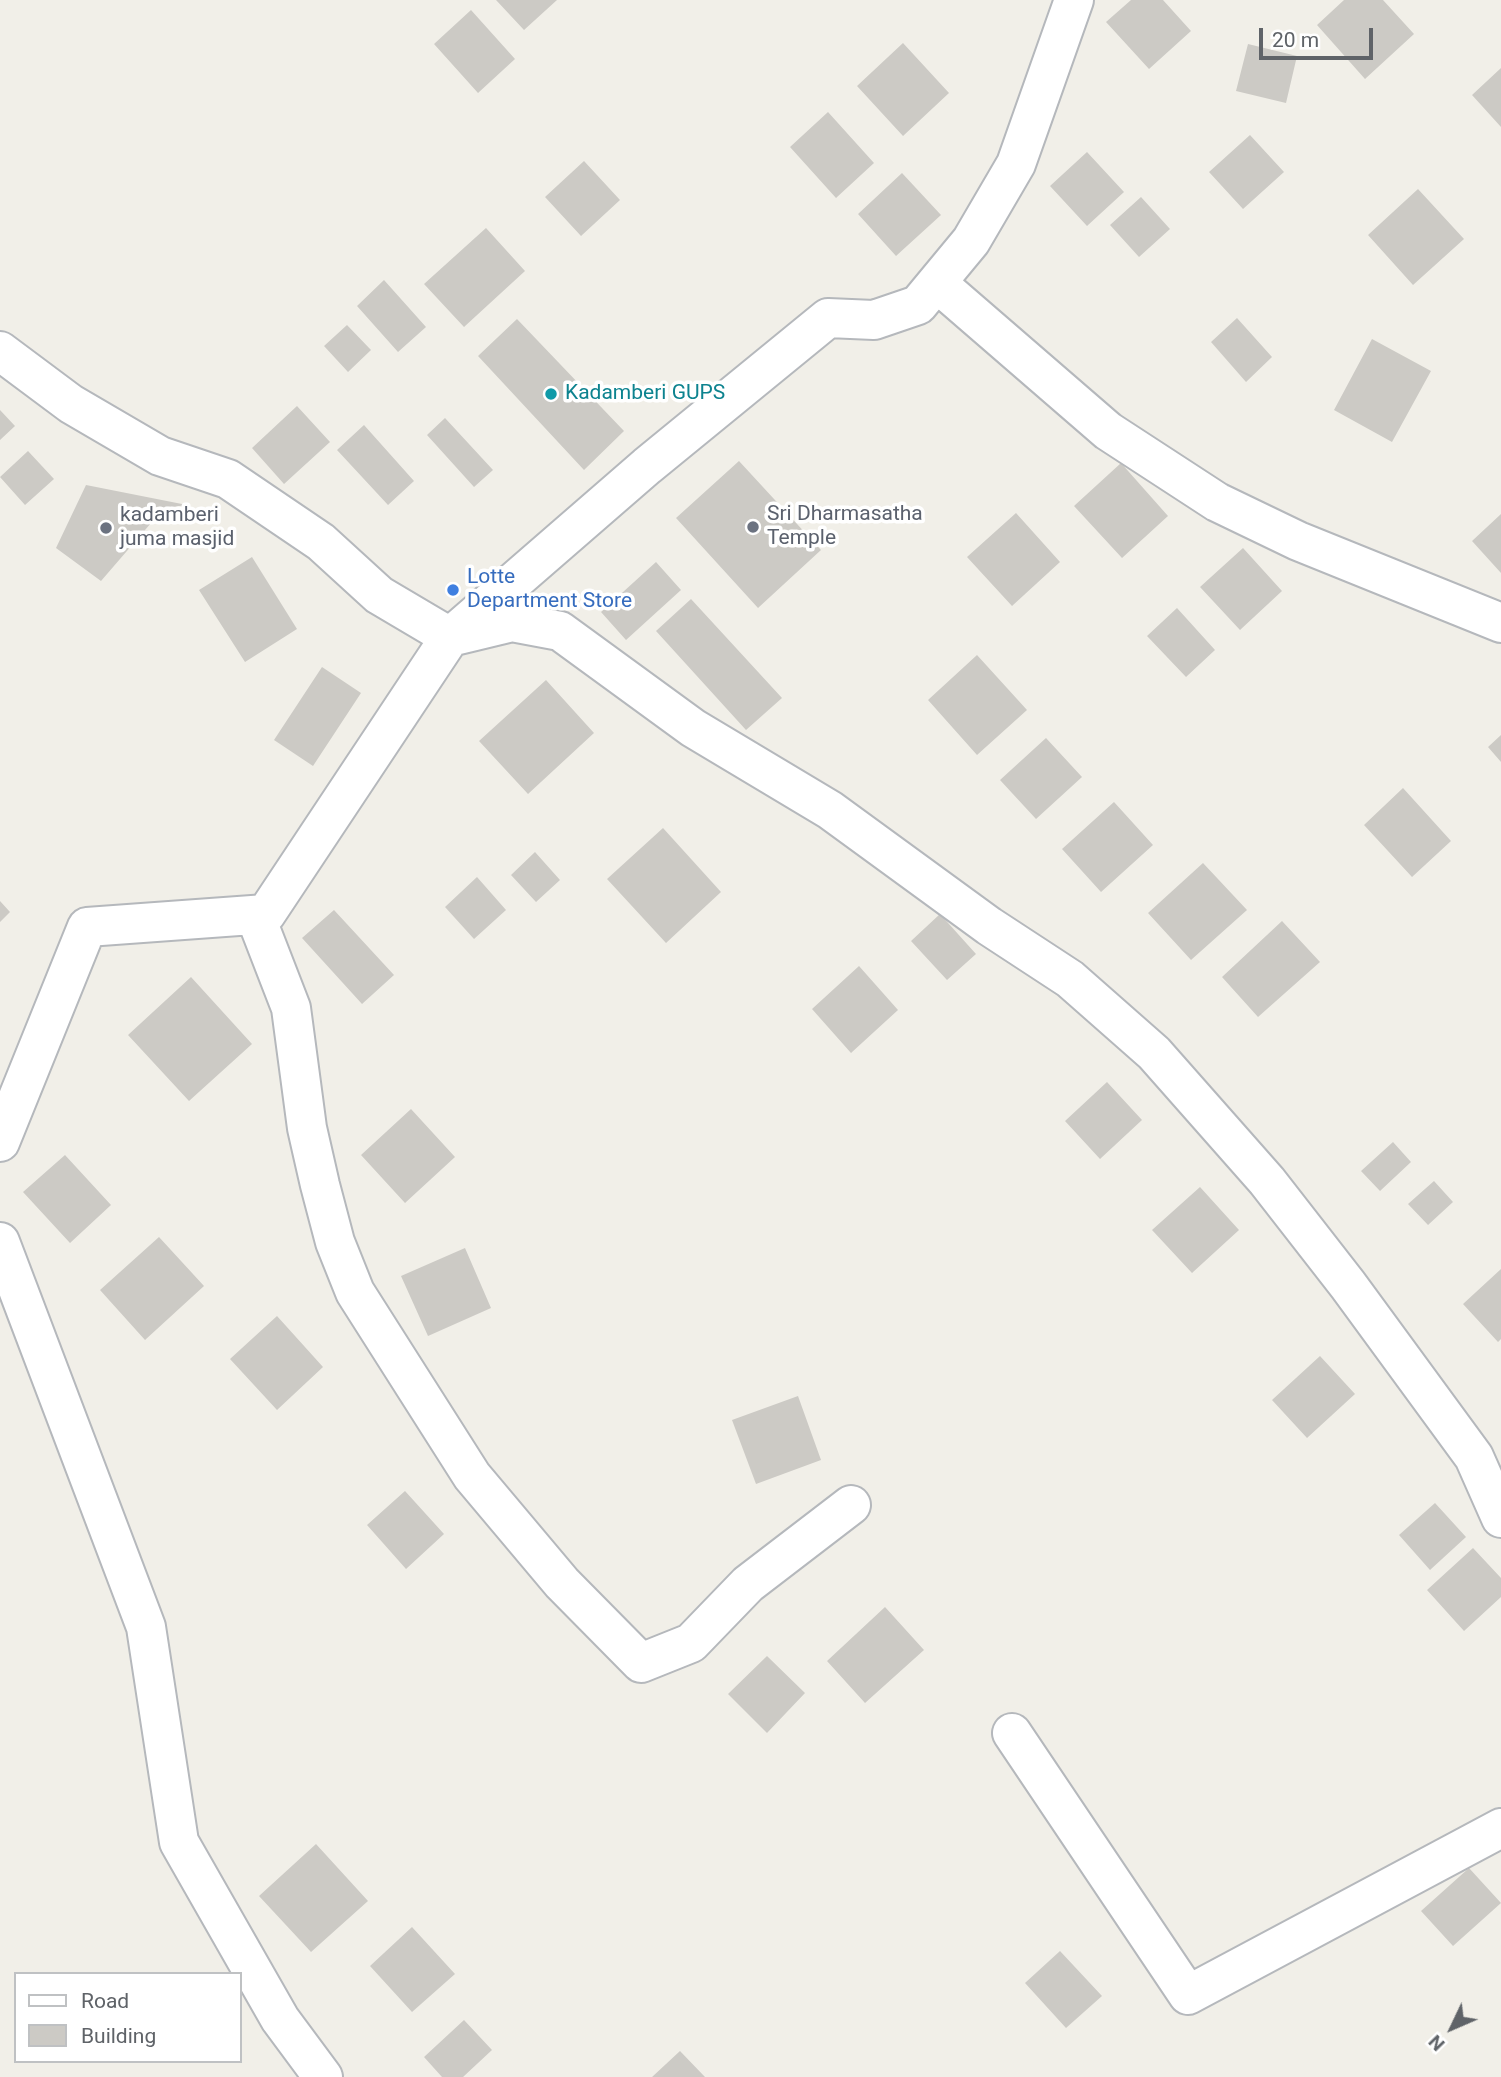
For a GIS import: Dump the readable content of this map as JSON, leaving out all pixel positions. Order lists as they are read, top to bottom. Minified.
{"places":["Kadamberi GUPS","Sri Dharmasatha Temple","kadamberi juma masjid","Lotte Department Store"],"legend":["Road","Building"],"scale_bar":"20 m","north":"bottom left"}
